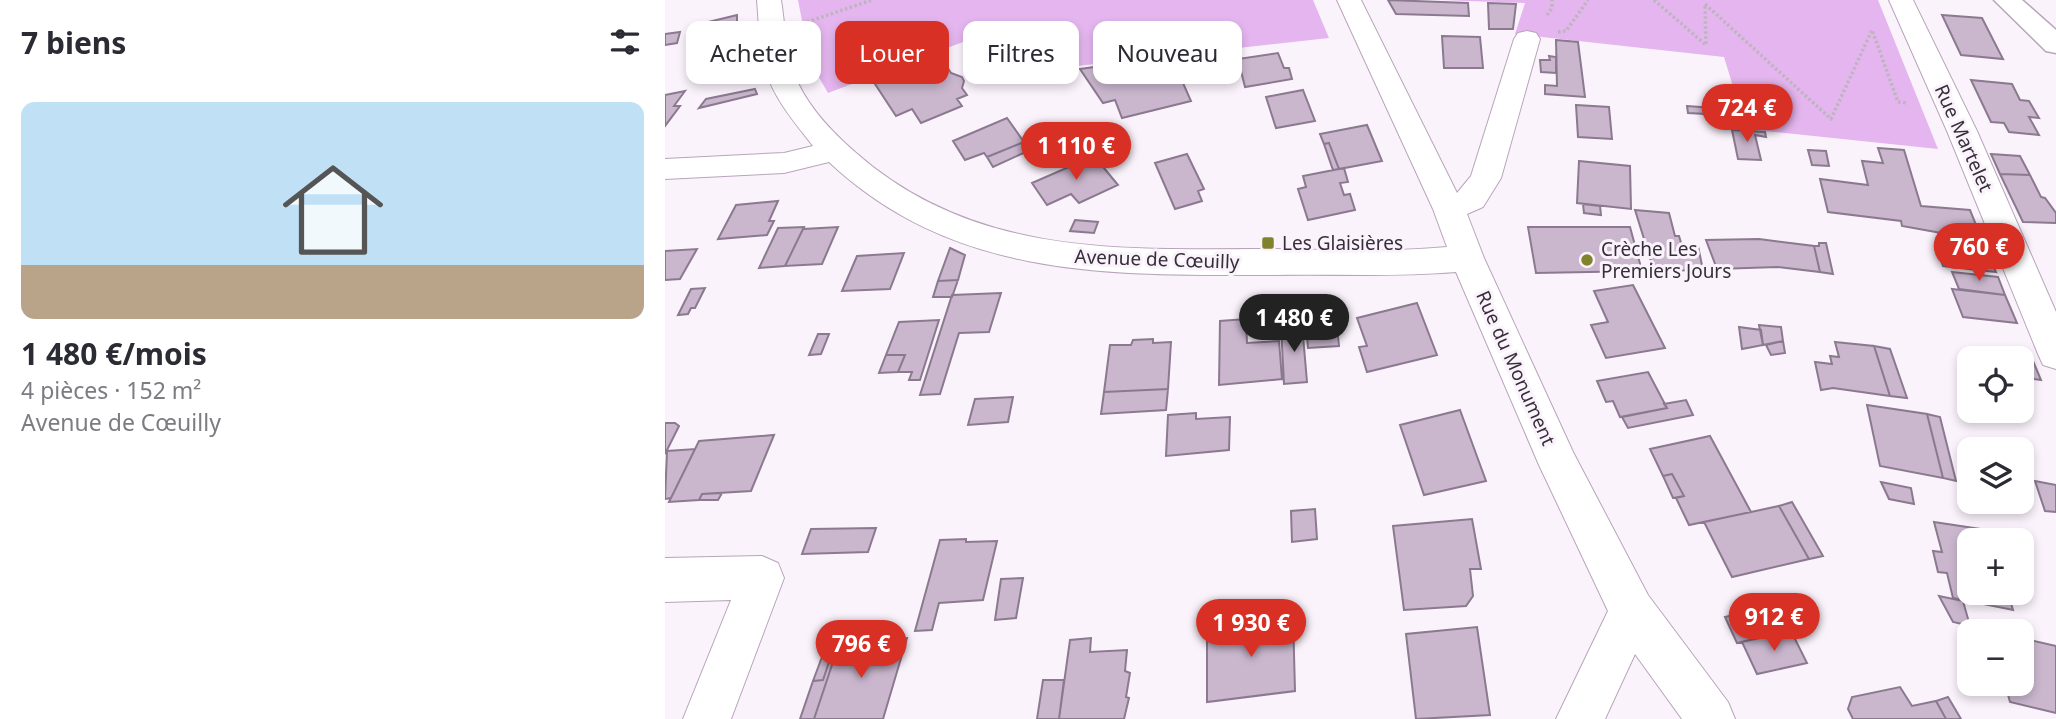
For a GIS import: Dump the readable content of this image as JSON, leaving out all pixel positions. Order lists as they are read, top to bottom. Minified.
{"streets":{"street":["Rue Martelet","Avenue de Cœuilly","Rue du Monument"]},"crossings":[["Avenue de Cœuilly","Rue du Monument"]],"places":{"transit":["Les Glaisières"],"other":["Crèche Les Premiers Jours"]},"page":{"heading":"7 biens","chip":["Acheter","Louer","Filtres","Nouveau"],"list":[{"name":"1 480 €/mois","note":"4 pièces · 152 m² · Avenue de Cœuilly"}],"price":["724 €","1 110 €","760 €","1 480 €","912 €","1 930 €","796 €"],"map_buttons":["+","−"]}}
